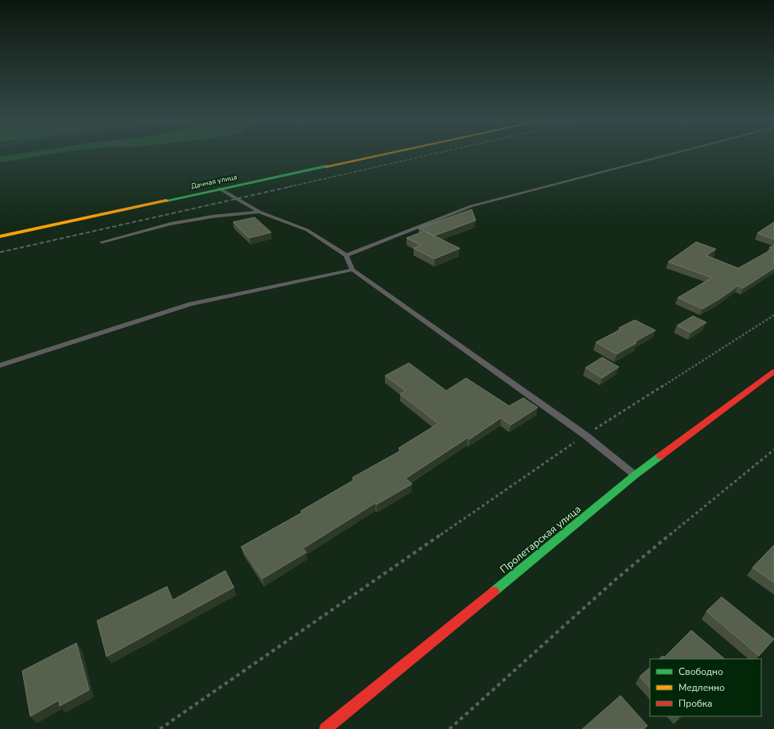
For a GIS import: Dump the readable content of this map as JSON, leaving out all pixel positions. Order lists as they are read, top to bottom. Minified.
{"streets":{"street":["Дачная улица","Пролетарская улица"]},"legend":["Свободно","Медленно","Пробка"]}
